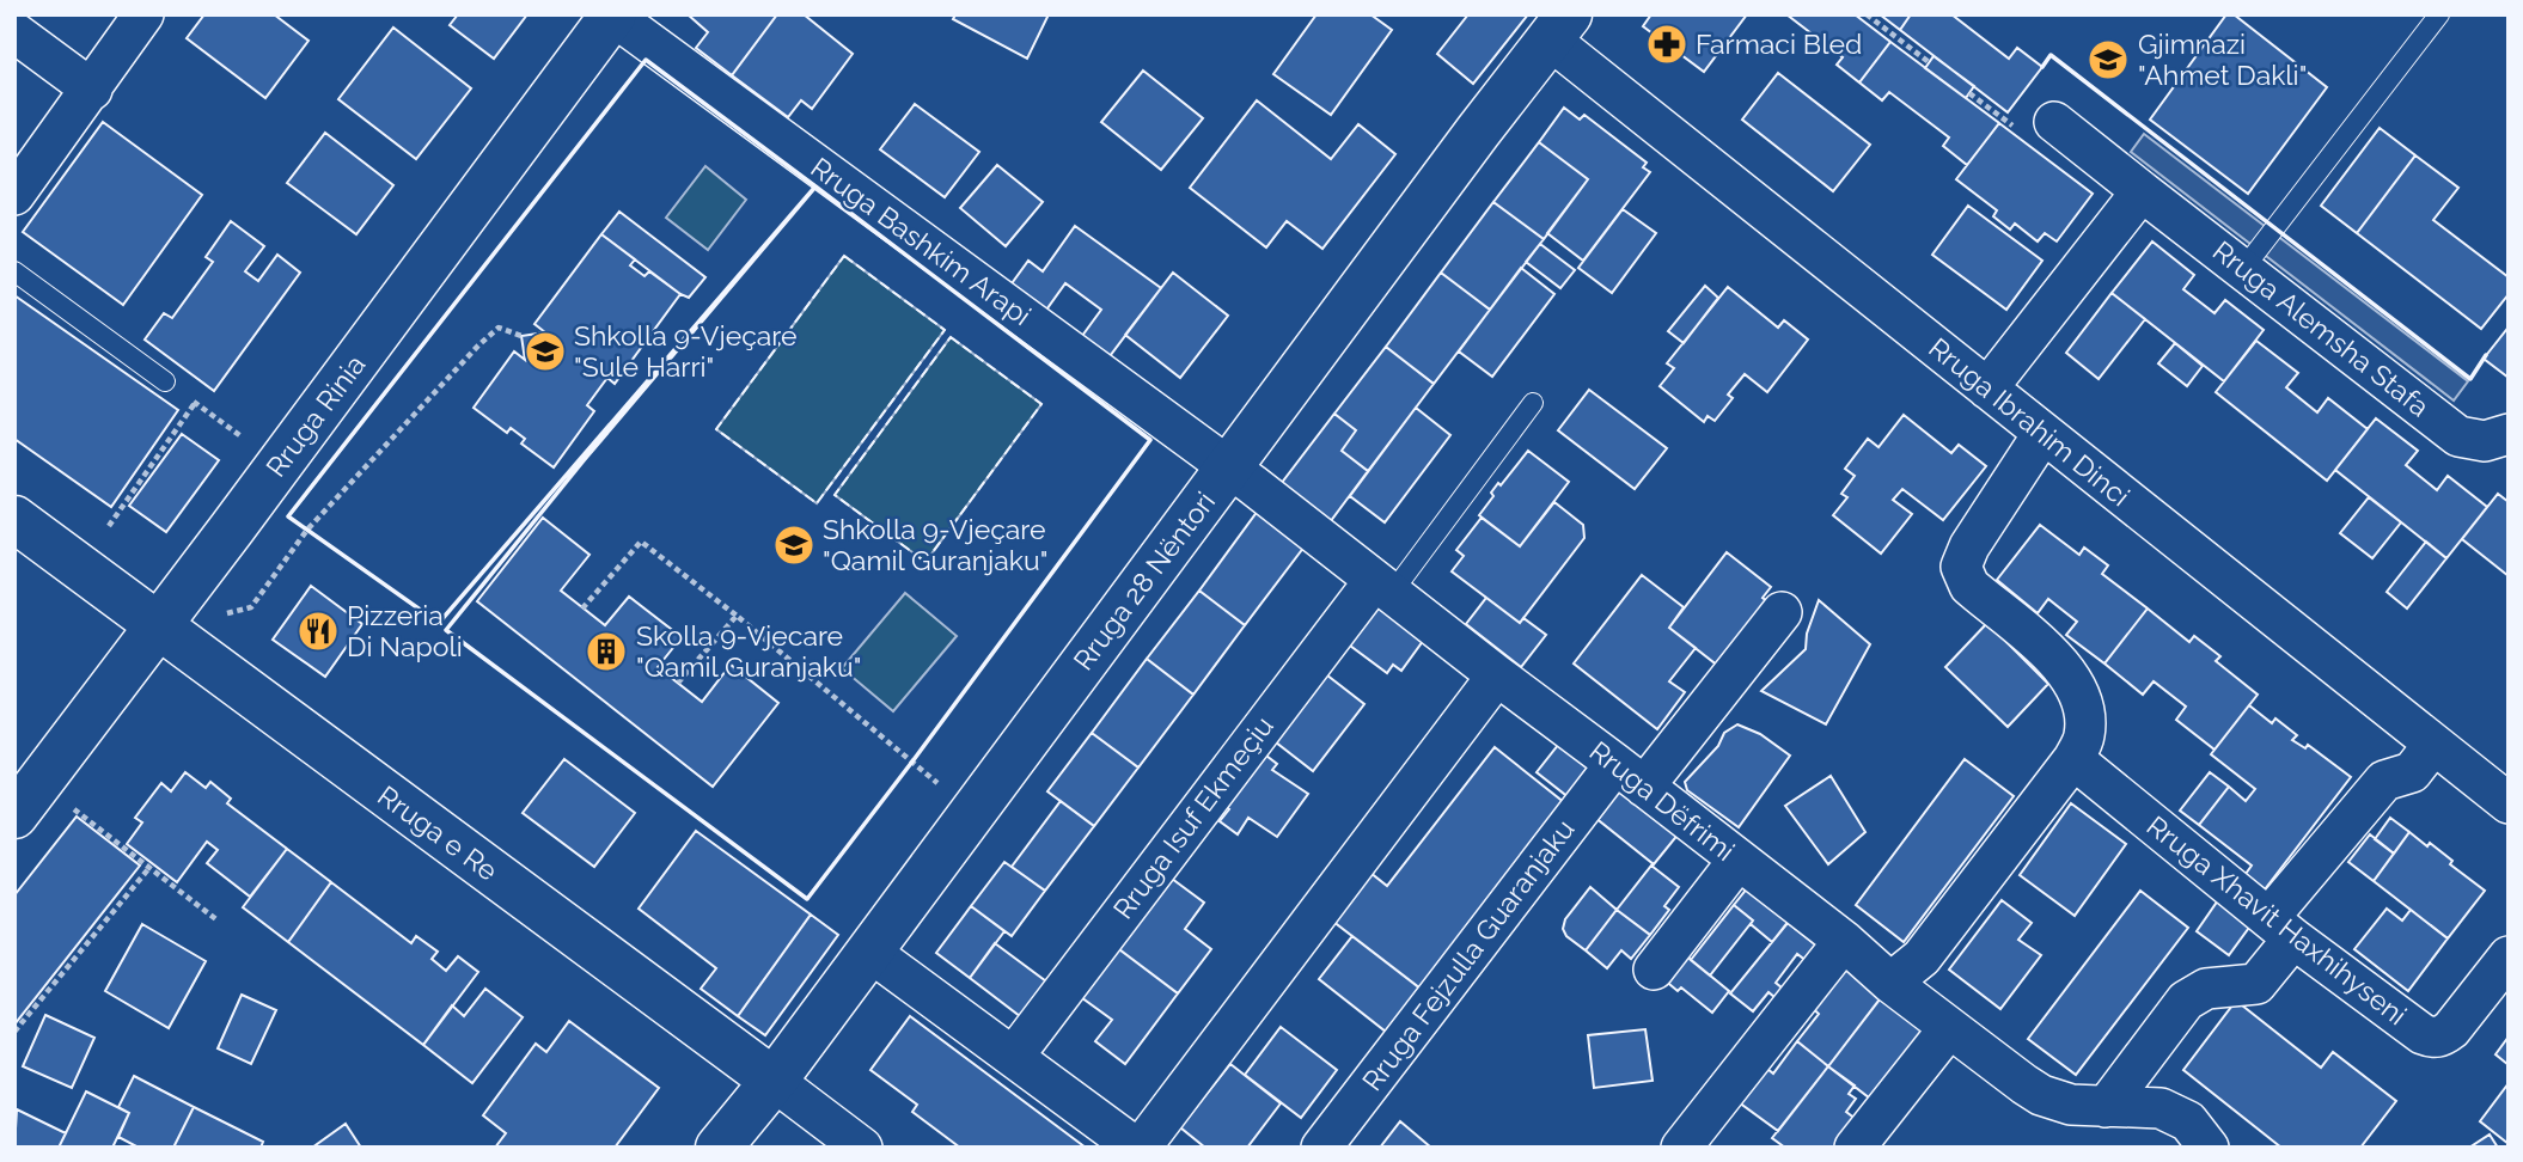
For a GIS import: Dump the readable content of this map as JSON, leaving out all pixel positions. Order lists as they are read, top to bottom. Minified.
{"streets":{"main road":["Rruga Rinia","Rruga 28 Nëntori","Rruga e Re"],"street":["Rruga Bashkim Arapi","Rruga Alemsha Stafa","Rruga Ibrahim Dinci","Rruga Dëfrimi","Rruga Isuf Ekmeçiu","Rruga Xhavit Haxhihyseni","Rruga Fejzulla Guaranjaku"]},"crossings":[["Rruga Bashkim Arapi","Rruga Rinia"],["Rruga Bashkim Arapi","Rruga 28 Nëntori"],["Rruga Bashkim Arapi","Rruga Dëfrimi"],["Rruga Rinia","Rruga e Re"],["Rruga Ibrahim Dinci","Rruga 28 Nëntori"],["Rruga 28 Nëntori","Rruga Dëfrimi"],["Rruga 28 Nëntori","Rruga e Re"],["Rruga Dëfrimi","Rruga Isuf Ekmeçiu"],["Rruga Dëfrimi","Rruga Fejzulla Guaranjaku"]],"places":{"pharmacy":["Farmaci Bled"],"school or university":["Gjimnazi \"Ahmet Dakli\"","Shkolla 9-Vjeçare \"Sule Harri\"","Shkolla 9-Vjeçare \"Qamil Guranjaku\""],"restaurant":["Pizzeria Di Napoli"],"building":["Skolla 9-Vjecare \"Qamil Guranjaku\""]}}
